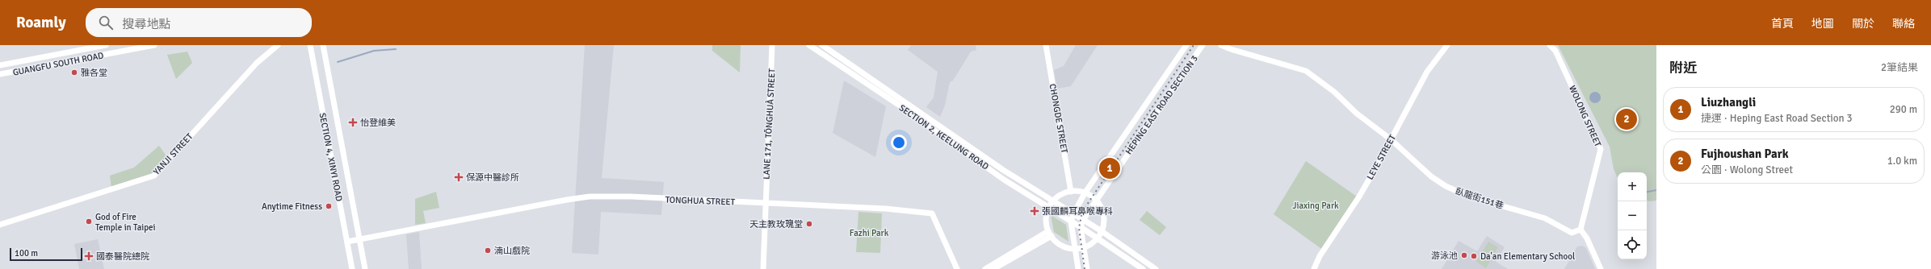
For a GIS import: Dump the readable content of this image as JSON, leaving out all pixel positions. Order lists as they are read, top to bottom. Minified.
{"streets":{"street":["GUANGFU SOUTH ROAD","HEPING EAST ROAD SECTION 3","WOLONG STREET","CHONGDE STREET","LANE 171, TŌNGHUÀ STREET","SECTION 2, KEELUNG ROAD","YANJI STREET","SECTION 4, XINYI ROAD","LEYE STREET","臥龍街151巷","TONGHUA STREET"]},"crossings":[["HEPING EAST ROAD SECTION 3","SECTION 2, KEELUNG ROAD"],["WOLONG STREET","臥龍街151巷"],["LANE 171, TŌNGHUÀ STREET","TONGHUA STREET"],["SECTION 4, XINYI ROAD","TONGHUA STREET"],["LEYE STREET","臥龍街151巷"]],"parks":["Jiaxing Park","Fazhi Park"],"places":{"other":["雅各堂","Anytime Fitness","God of Fire Temple in Taipei","天主教玫瑰堂","湳山戲院","游泳池","Da'an Elementary School"],"health":["怡登維美","保源中醫診所","張國麟耳鼻喉專科","國泰醫院總院"]},"scale_bar":"100 m","page":{"header":"Roamly","search":"搜尋地點","nav":["首頁","地圖","關於","聯絡"],"heading":["附近","2筆結果"],"list":[{"mark":"1","name":"Liuzhangli","note":"捷運 · Heping East Road Section 3","value":"290 m"},{"mark":"2","name":"Fujhoushan Park","note":"公園 · Wolong Street","value":"1.0 km"}],"pins":["2","1"],"map_buttons":["+","−"],"scale":"100 m"}}
